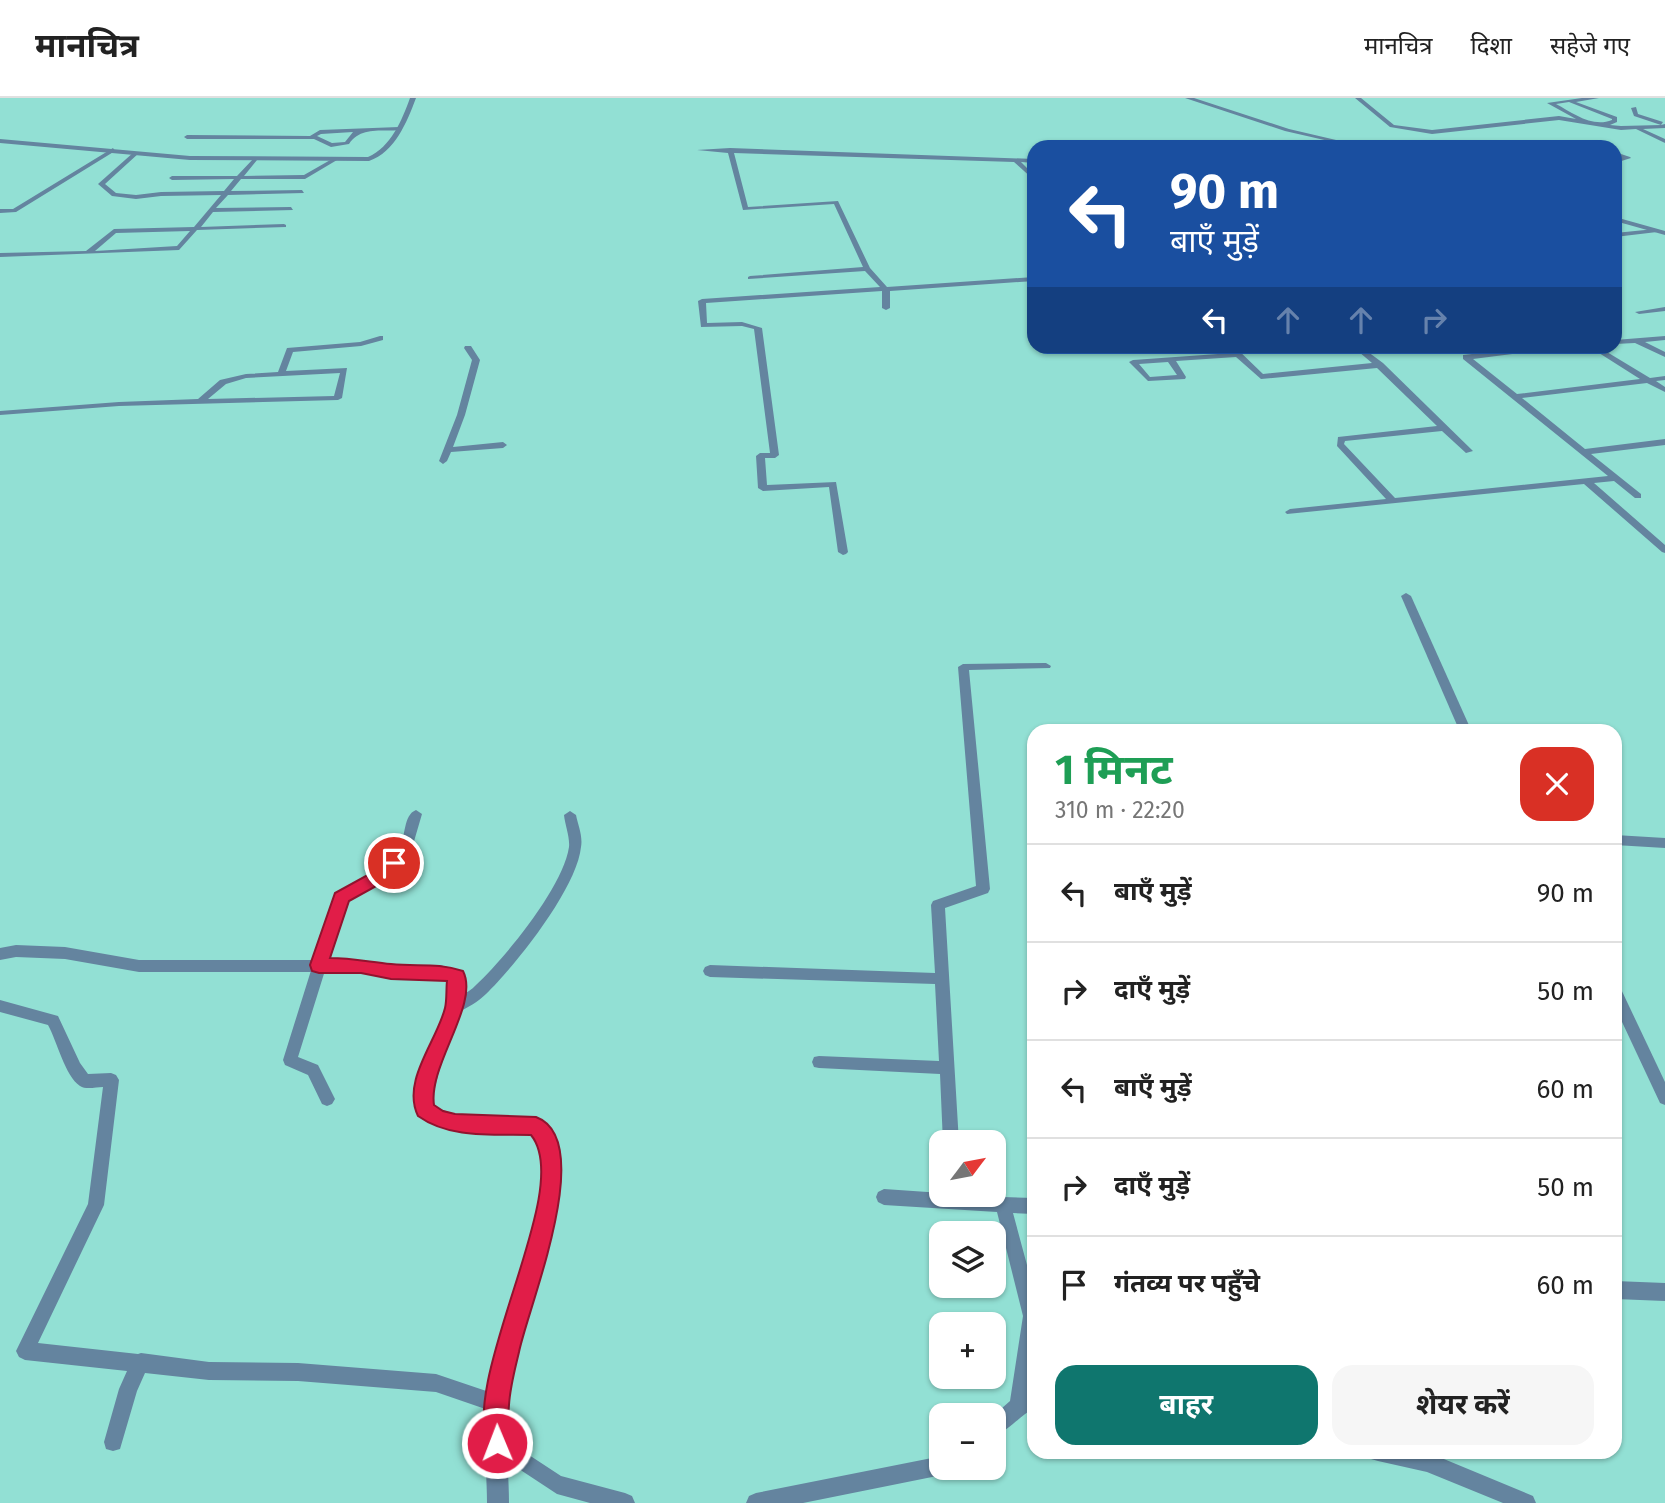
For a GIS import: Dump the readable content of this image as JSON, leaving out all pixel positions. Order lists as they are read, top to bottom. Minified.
{"north":"top right","page":{"header":"मानचित्र","nav":["मानचित्र","दिशा","सहेजे गए"],"turn":["90 m","बाएँ मुड़ें"],"heading":["1 मिनट","310 m · 22:20"],"list":[{"name":"बाएँ मुड़ें","value":"90 m"},{"name":"दाएँ मुड़ें","value":"50 m"},{"name":"बाएँ मुड़ें","value":"60 m"},{"name":"दाएँ मुड़ें","value":"50 m"},{"name":"गंतव्य पर पहुँचे","value":"60 m"}],"map_buttons":["+","−"],"buttons":["बाहर","शेयर करें"]}}
